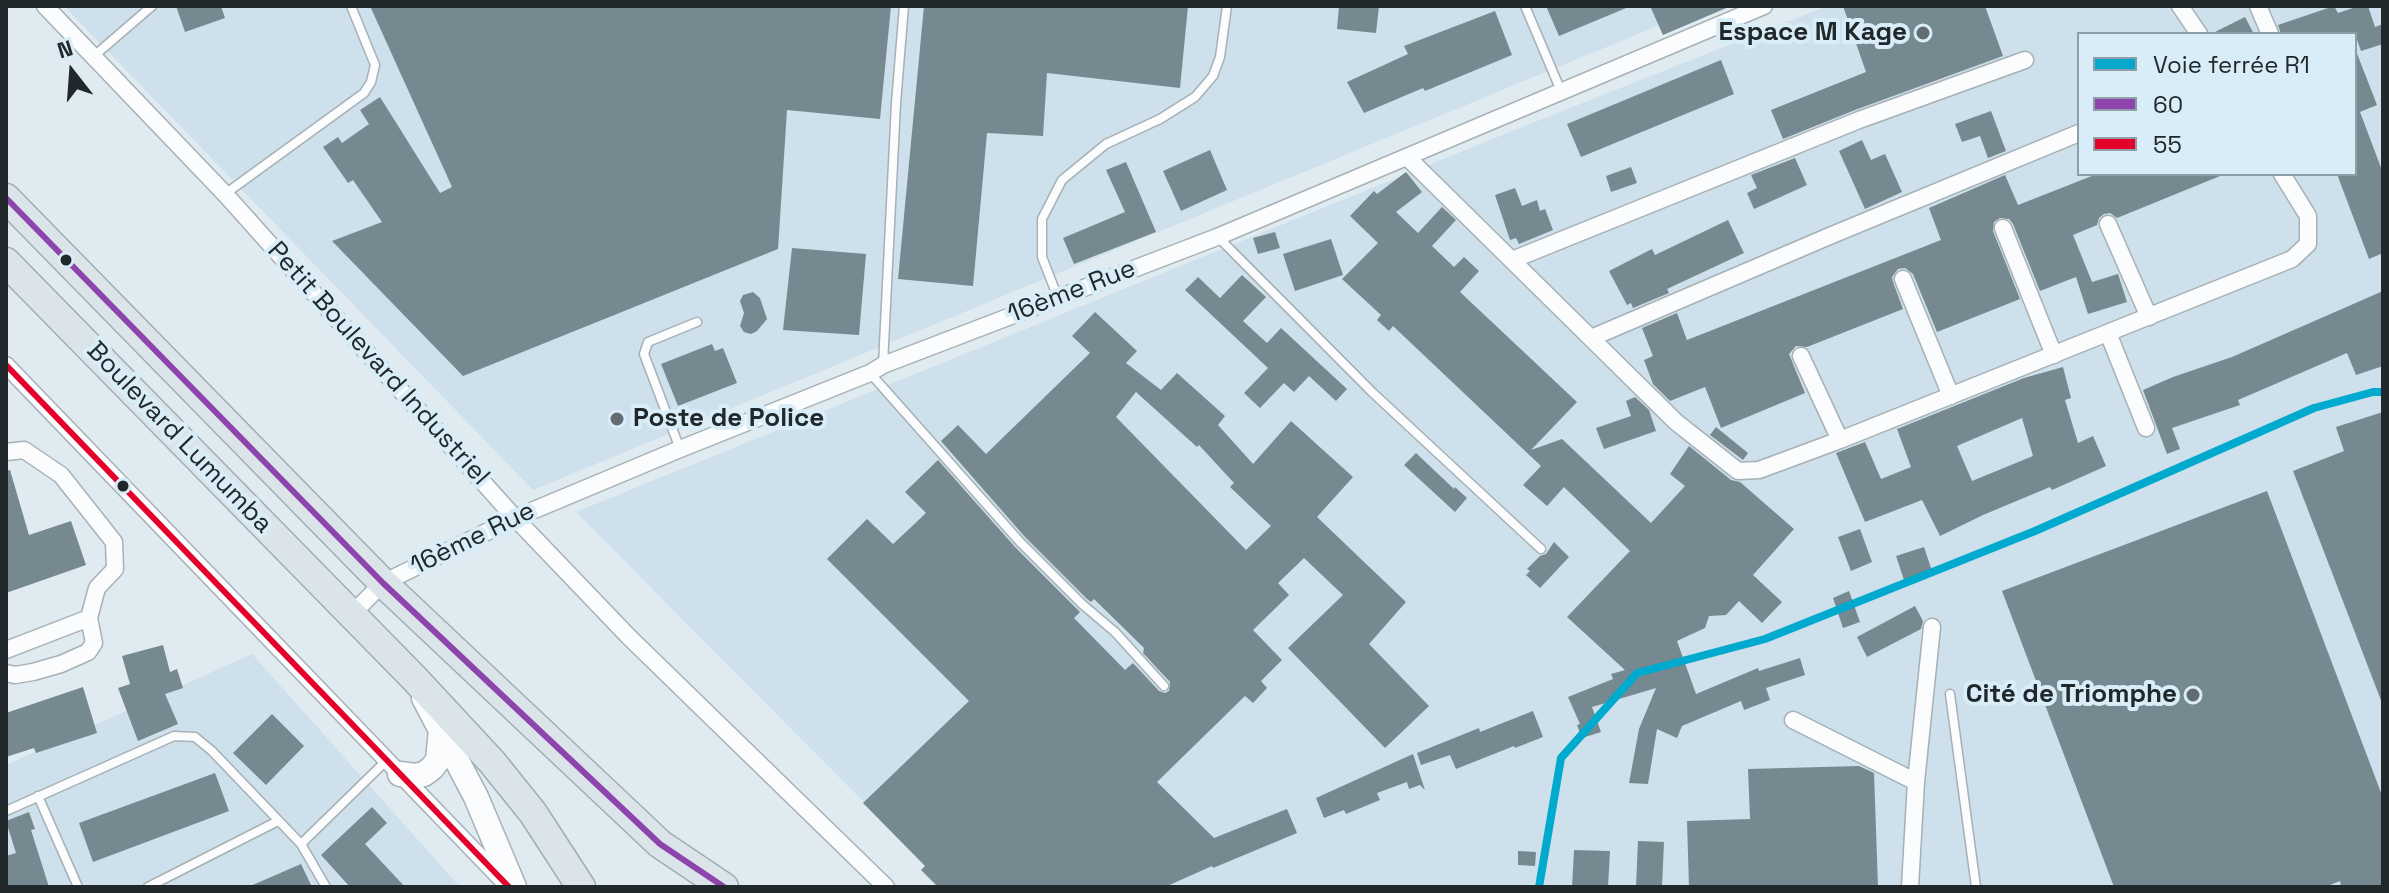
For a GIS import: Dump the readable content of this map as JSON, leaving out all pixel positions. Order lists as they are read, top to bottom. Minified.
{"streets":{"highway":["Boulevard Lumumba"],"street":["16ème Rue","Petit Boulevard Industriel"]},"crossings":[["16ème Rue","Petit Boulevard Industriel"],["16ème Rue","Boulevard Lumumba"]],"places":["Espace M Kage","Poste de Police","Cité de Triomphe"],"lines":["transit line 60","transit line 55","rail line R1"],"legend":["Voie ferrée R1","60","55"],"north":"top"}
